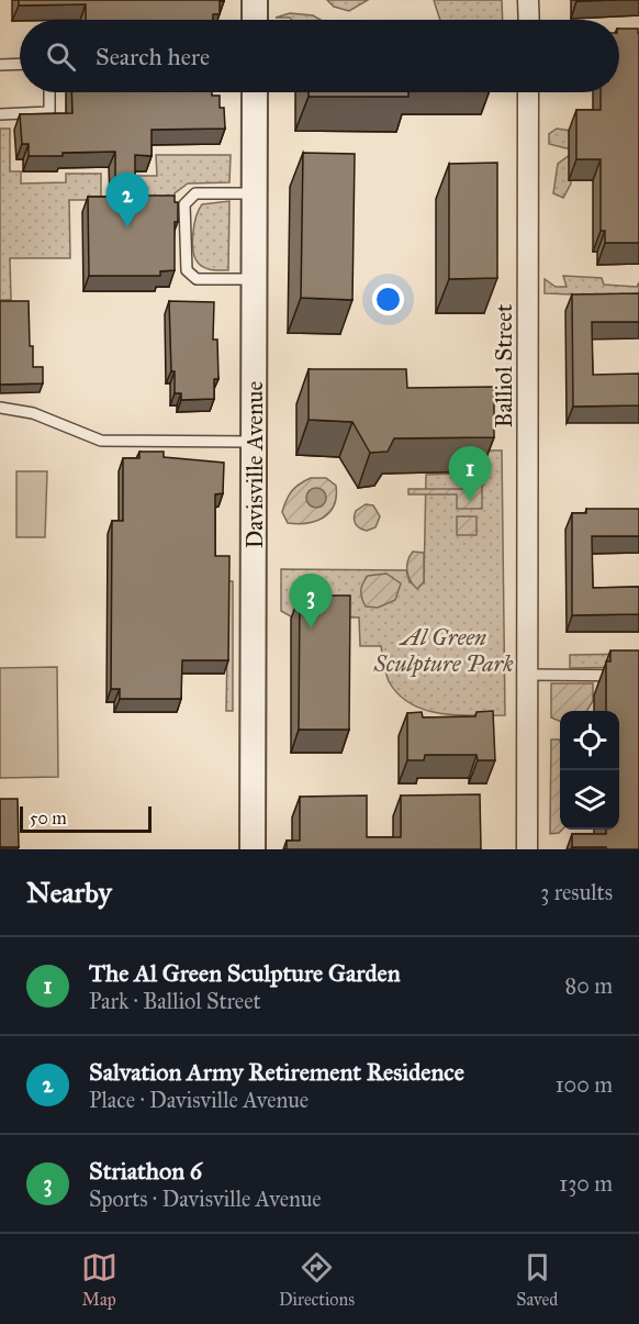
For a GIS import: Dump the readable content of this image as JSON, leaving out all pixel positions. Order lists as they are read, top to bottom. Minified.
{"streets":{"street":["Balliol Street","Davisville Avenue"]},"parks":["Al Green Sculpture Park"],"scale_bar":"50 m","page":{"search":"Search here","pins":["2","1","3"],"scale":"50 m","heading":["Nearby","3 results"],"list":[{"mark":"1","name":"The Al Green Sculpture Garden","note":"Park · Balliol Street","value":"80 m"},{"mark":"2","name":"Salvation Army Retirement Residence","note":"Place · Davisville Avenue","value":"100 m"},{"mark":"3","name":"Striathon 6","note":"Sports · Davisville Avenue","value":"130 m"}],"nav":["Map","Directions","Saved"]}}
